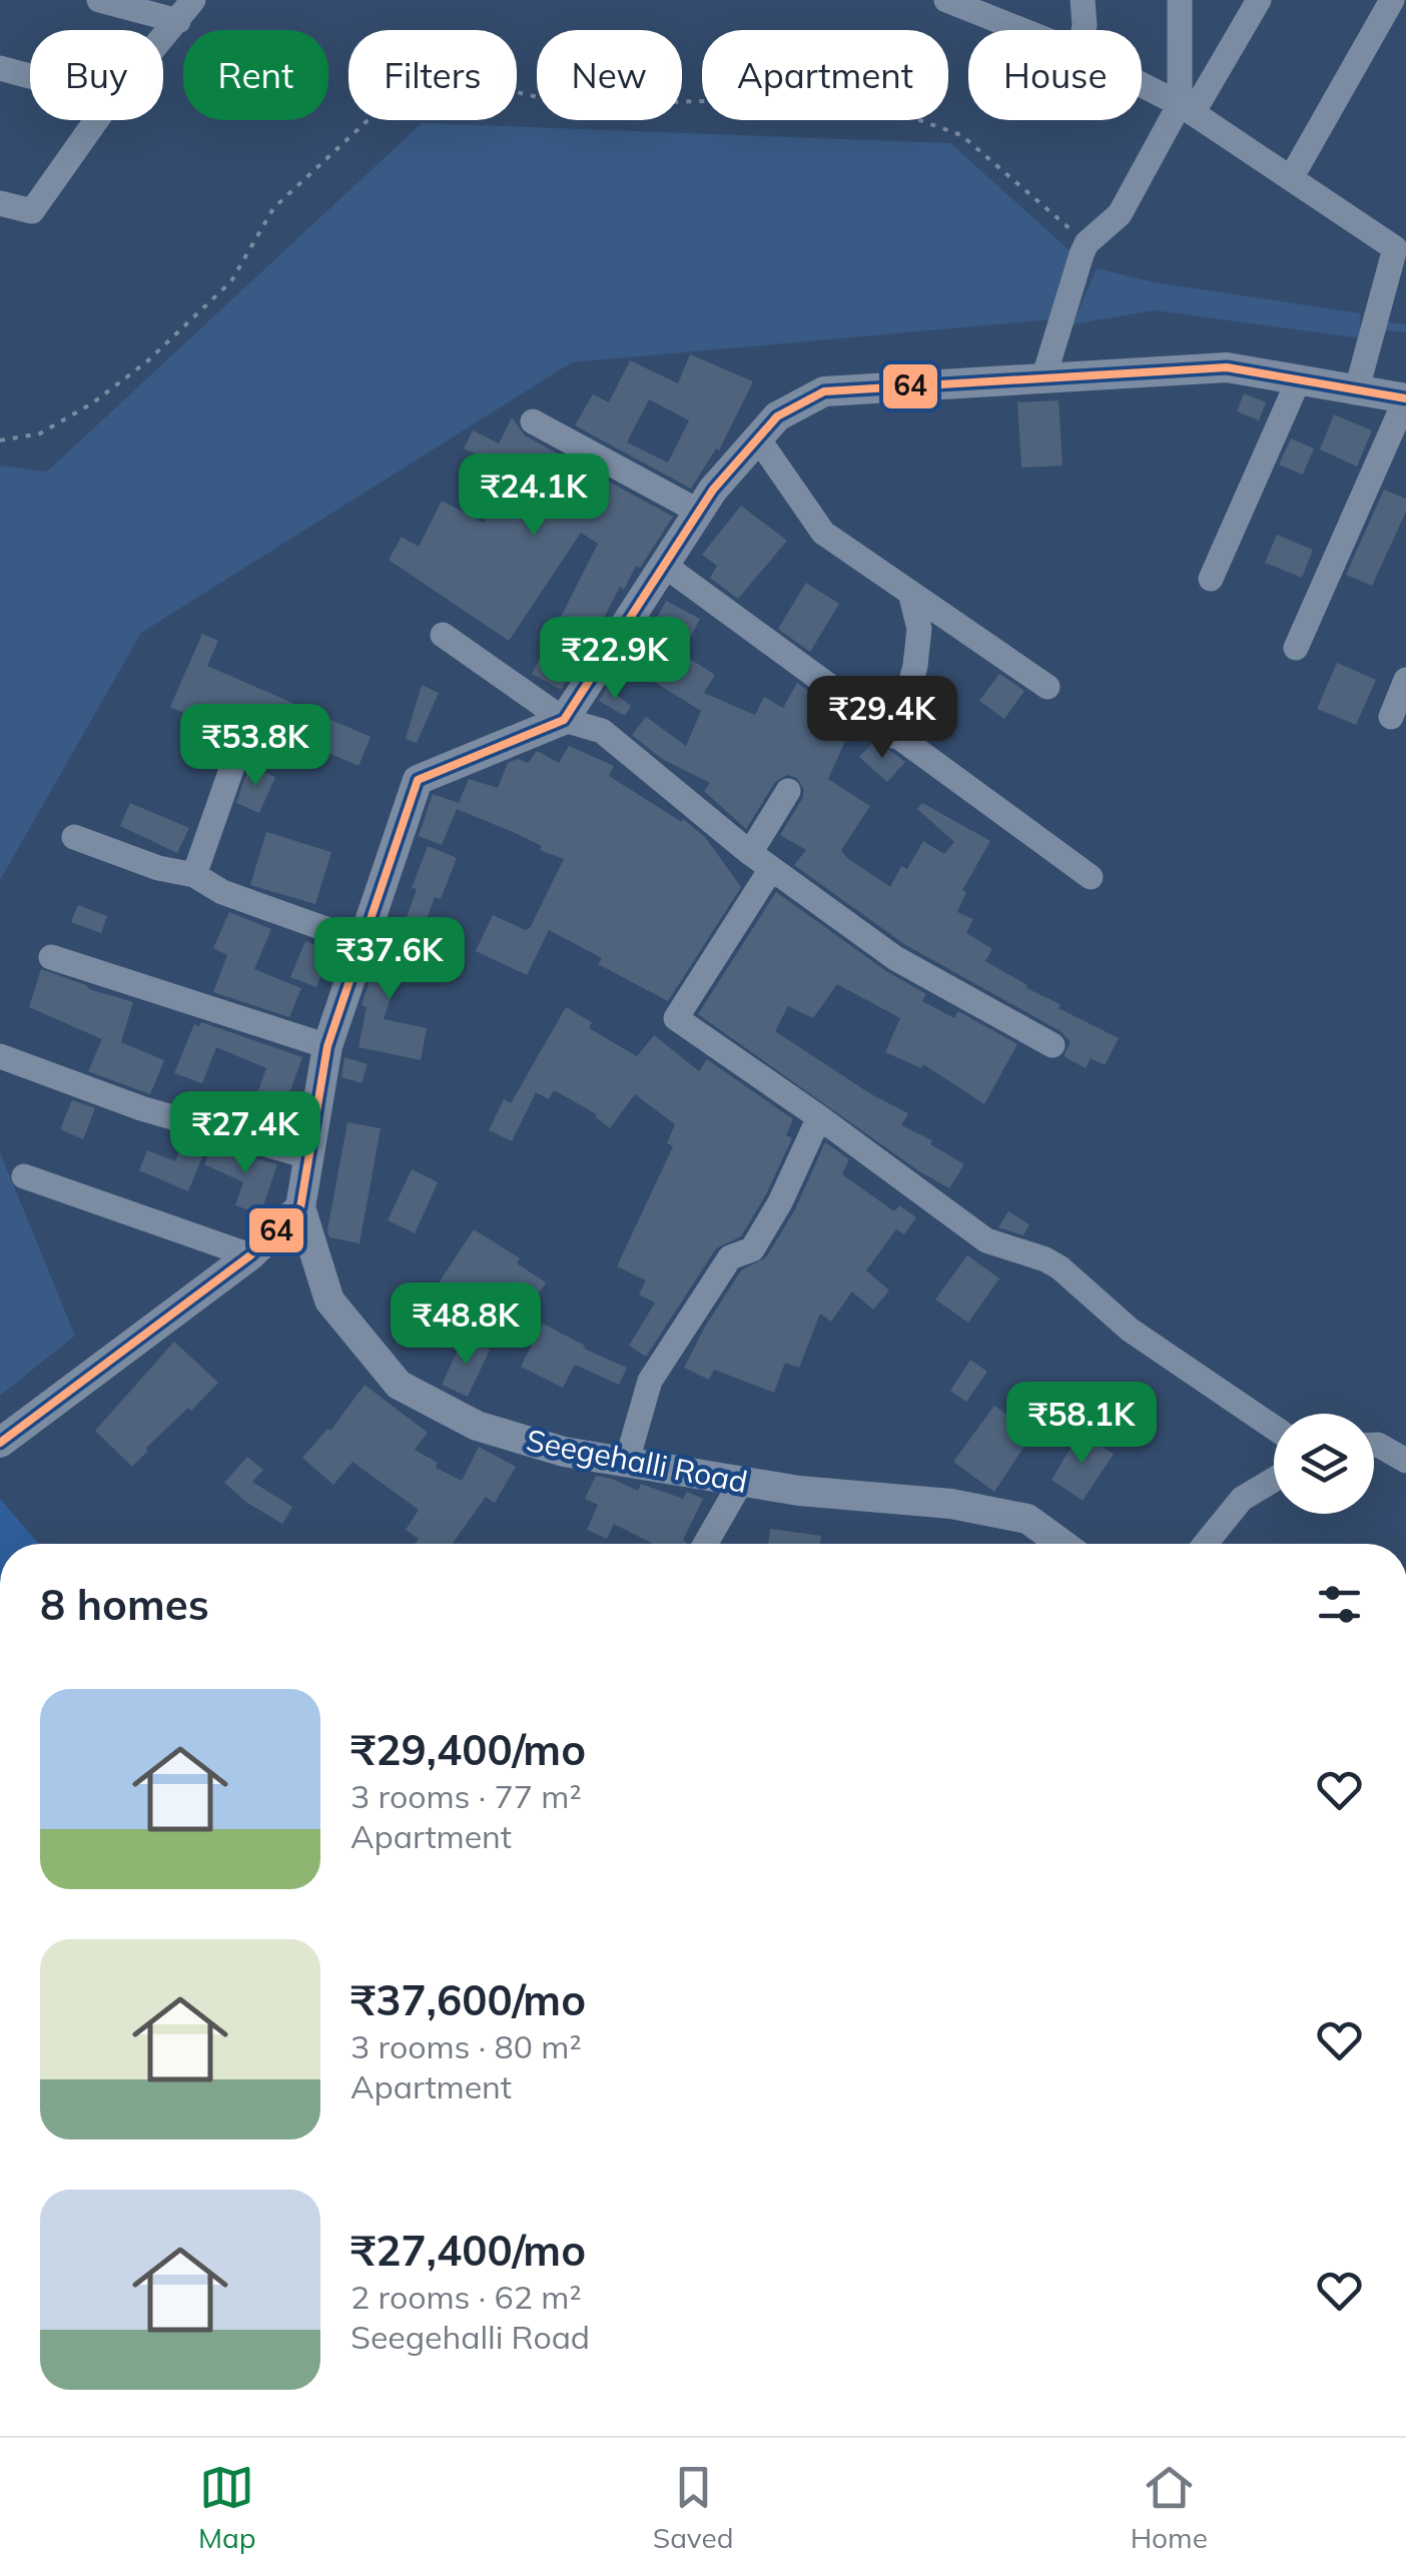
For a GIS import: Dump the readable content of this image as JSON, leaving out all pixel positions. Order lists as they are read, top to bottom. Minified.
{"streets":{"street":["Seegehalli Road"]},"lines":["transit line 64"],"page":{"chip":["Buy","Rent","Filters","New","Apartment","House"],"price":["₹24.1K","₹22.9K","₹29.4K","₹53.8K","₹37.6K","₹27.4K","₹48.8K","₹58.1K"],"heading":"8 homes","list":[{"name":"₹29,400/mo","note":"3 rooms · 77 m² · Apartment"},{"name":"₹37,600/mo","note":"3 rooms · 80 m² · Apartment"},{"name":"₹27,400/mo","note":"2 rooms · 62 m² · Seegehalli Road"}],"tabs":["Map","Saved","Home"]}}
